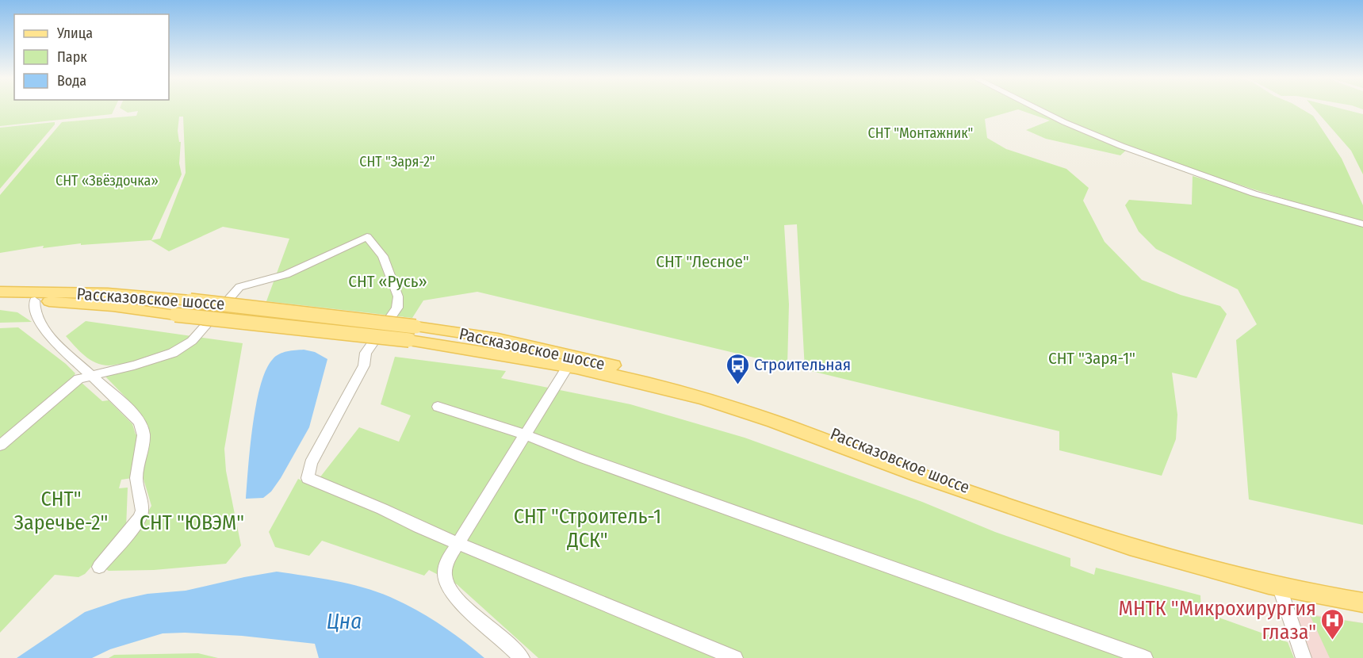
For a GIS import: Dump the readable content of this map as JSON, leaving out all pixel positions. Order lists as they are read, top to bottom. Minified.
{"streets":{"main road":["Рассказовское шоссе"]},"water":["Цна"],"parks":["СНТ \"Монтажник\"","СНТ \"Заря-2\"","СНТ «Звёздочка»","СНТ \"Лесное\"","СНТ «Русь»","СНТ \"Заря-1\"","СНТ\" Заречье-2\"","СНТ \"Строитель-1 ДСК\"","СНТ \"ЮВЭМ\""],"places":{"bus stop":["Строительная"],"hospital":["МНТК \"Микрохирургия глаза\""]},"legend":["Улица","Парк","Вода"]}
